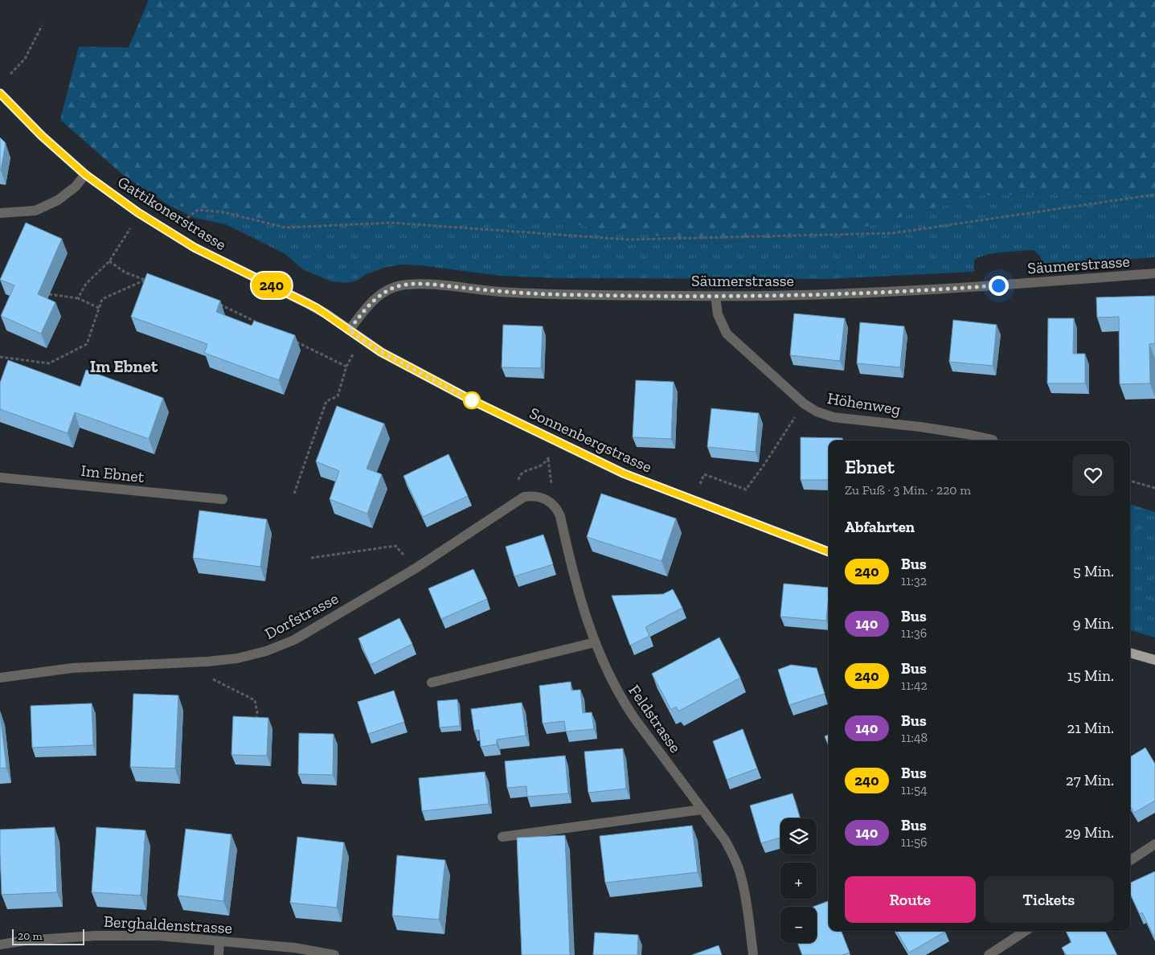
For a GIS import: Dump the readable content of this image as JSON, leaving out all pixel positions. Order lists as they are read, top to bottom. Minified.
{"streets":{"main road":["Gattikonerstrasse","Sonnenbergstrasse"],"street":["Säumerstrasse","Höhenweg","Im Ebnet","Dorfstrasse","Feldstrasse","Berghaldenstrasse"]},"crossings":[["Gattikonerstrasse","Säumerstrasse"],["Gattikonerstrasse","Sonnenbergstrasse"],["Säumerstrasse","Höhenweg"],["Säumerstrasse","Sonnenbergstrasse"],["Dorfstrasse","Feldstrasse"]],"districts":["Im Ebnet"],"lines":["bus line 240"],"scale_bar":"20 m","page":{"on_map":"240","heading":[["Ebnet","Zu Fuß · 3 Min. · 220 m"],"Abfahrten"],"list":[{"mark":"240","name":"Bus","note":"11:32","value":"5 Min."},{"mark":"140","name":"Bus","note":"11:36","value":"9 Min."},{"mark":"240","name":"Bus","note":"11:42","value":"15 Min."},{"mark":"140","name":"Bus","note":"11:48","value":"21 Min."},{"mark":"240","name":"Bus","note":"11:54","value":"27 Min."},{"mark":"140","name":"Bus","note":"11:56","value":"29 Min."}],"map_buttons":["+","−"],"buttons":["Route","Tickets"],"scale":"20 m"}}
